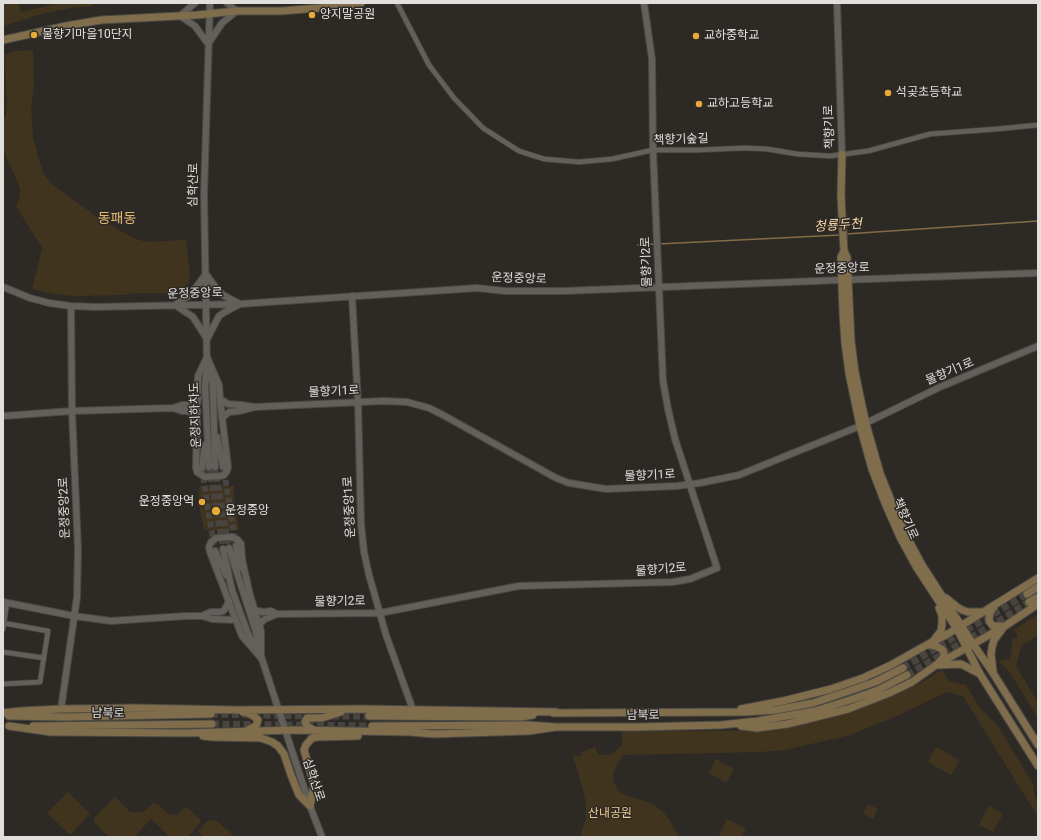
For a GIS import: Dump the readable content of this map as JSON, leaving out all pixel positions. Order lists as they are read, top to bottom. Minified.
{"streets":{"main road":["책향기로","남북로"],"street":["책향기숲길","심학산로","물향기2로","운정중앙로","물향기1로","운정지하차도","운정중앙1로","운정중앙2로"]},"crossings":[["책향기로","책향기숲길"],["책향기로","운정중앙로"],["책향기로","물향기1로"],["책향기숲길","물향기2로"],["심학산로","운정중앙로"],["심학산로","운정지하차도"],["물향기2로","운정중앙로"],["물향기2로","물향기1로"],["물향기2로","운정중앙1로"],["운정중앙로","운정중앙1로"],["운정중앙로","운정중앙2로"],["물향기1로","운정중앙1로"]],"districts":["동패동"],"water":["청룡두천"],"parks":["산내공원"],"places":["양지말공원","물향기마을10단지","교하중학교","석곶초등학교","교하고등학교","운정중앙역","운정중앙"]}
